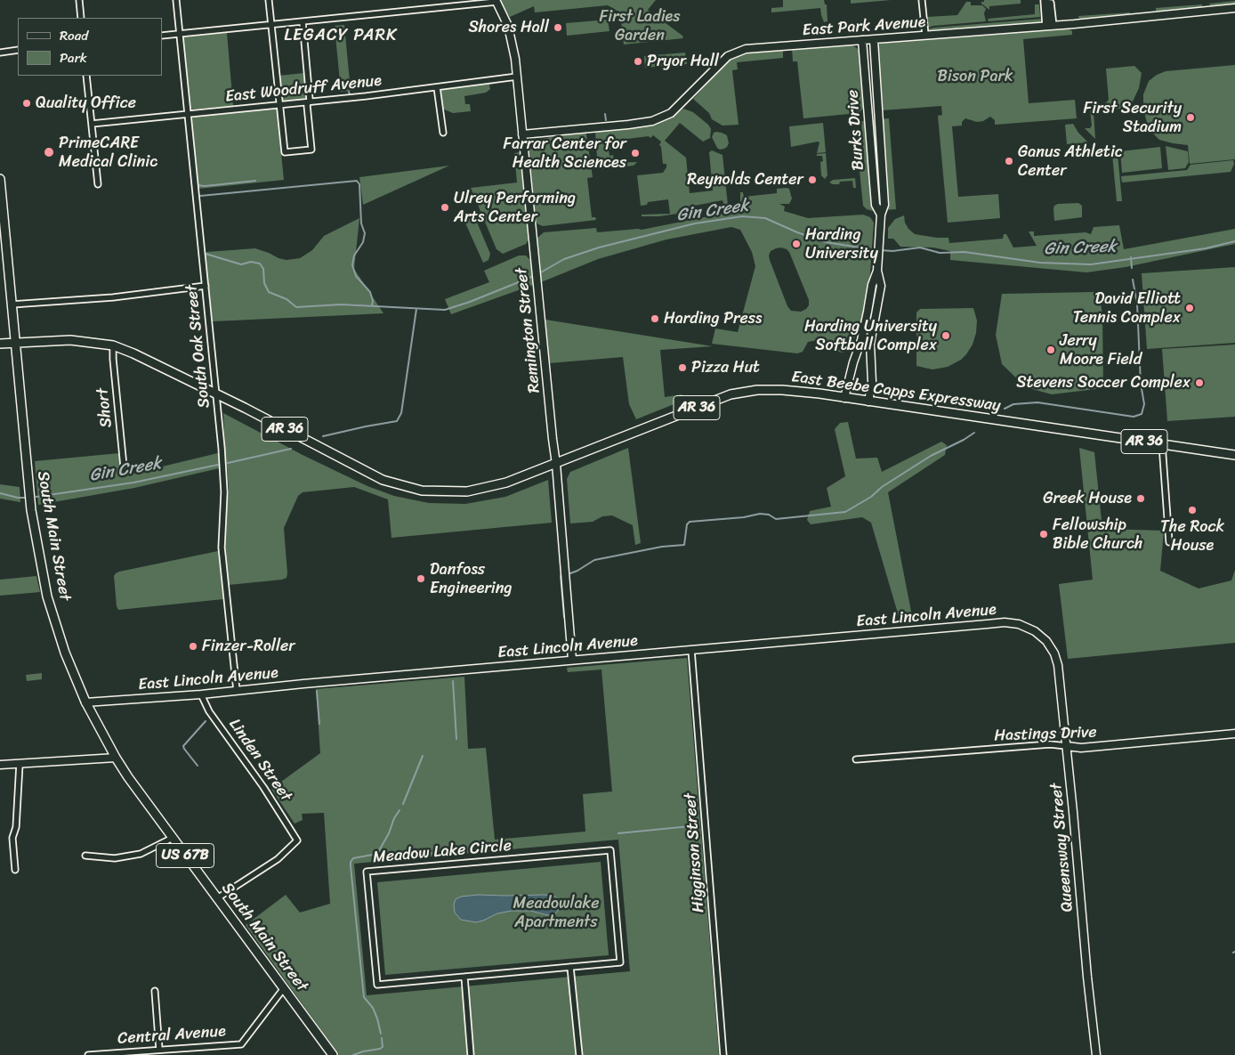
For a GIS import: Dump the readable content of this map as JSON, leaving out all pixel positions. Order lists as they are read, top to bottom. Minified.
{"streets":{"main road":["East Beebe Capps Expressway","AR 36","South Main Street","US 67B"],"street":["East Park Avenue","East Woodruff Avenue","Burks Drive","Remington Street","South Oak Street","Short","East Lincoln Avenue","Hastings Drive","Linden Street","Queensway Street","Meadow Lake Circle","Higginson Street","Central Avenue"]},"crossings":[["East Park Avenue","Burks Drive"],["East Park Avenue","Remington Street"],["East Woodruff Avenue","Remington Street"],["East Woodruff Avenue","South Oak Street"],["Burks Drive","East Beebe Capps Expressway"],["Remington Street","East Beebe Capps Expressway"],["Remington Street","East Lincoln Avenue"],["South Oak Street","East Beebe Capps Expressway"],["South Oak Street","East Lincoln Avenue"],["East Beebe Capps Expressway","Short"],["East Beebe Capps Expressway","AR 36"],["East Beebe Capps Expressway","South Main Street"],["AR 36","South Main Street"],["South Main Street","East Lincoln Avenue"],["South Main Street","Linden Street"],["South Main Street","Central Avenue"],["East Lincoln Avenue","Linden Street"],["East Lincoln Avenue","Queensway Street"],["East Lincoln Avenue","Higginson Street"],["Hastings Drive","Queensway Street"]],"districts":["LEGACY PARK"],"water":["Gin Creek"],"parks":["First Ladies Garden","Bison Park","Meadowlake Apartments"],"places":["Shores Hall","Pryor Hall","Quality Office","First Security Stadium","PrimeCARE Medical Clinic","Farrar Center for Health Sciences","Ganus Athletic Center","Reynolds Center","Ulrey Performing Arts Center","Harding University","David Elliott Tennis Complex","Harding Press","Harding University Softball Complex","Jerry Moore Field","Pizza Hut","Stevens Soccer Complex","Greek House","The Rock House","Fellowship Bible Church","Danfoss Engineering","Finzer-Roller"],"legend":["Road","Park"]}
